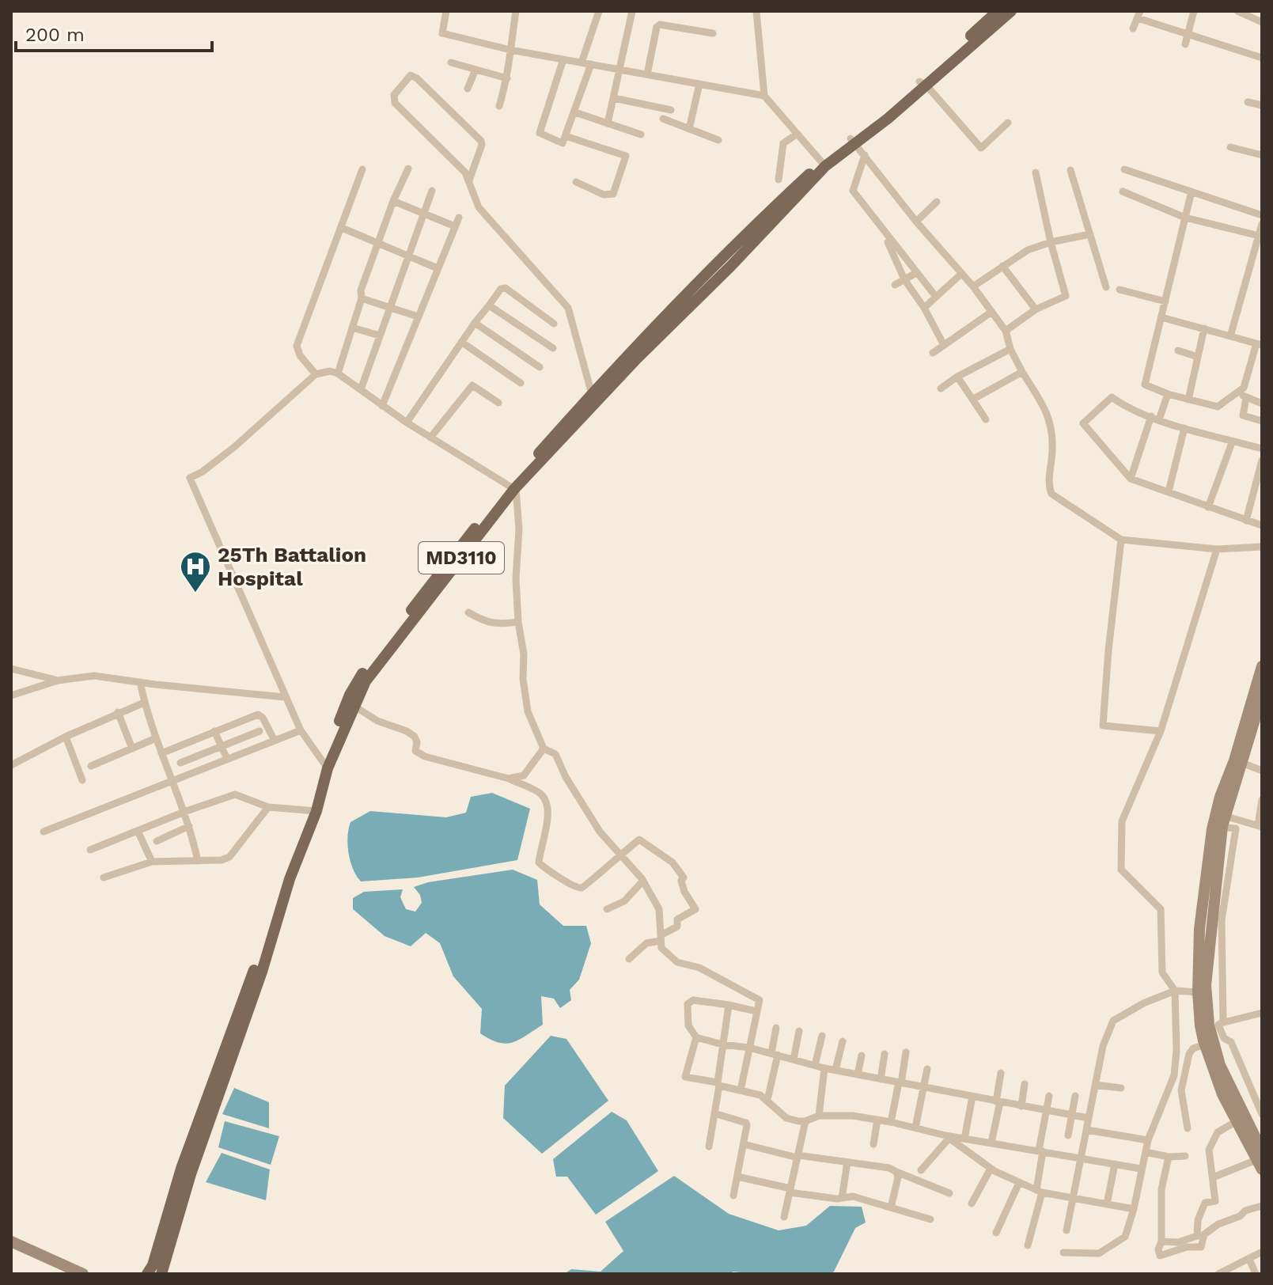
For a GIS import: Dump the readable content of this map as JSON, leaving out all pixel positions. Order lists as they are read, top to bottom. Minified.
{"streets":{"main road":["MD3110"]},"places":{"hospital":["25Th Battalion Hospital"]},"scale_bar":"200 m"}
